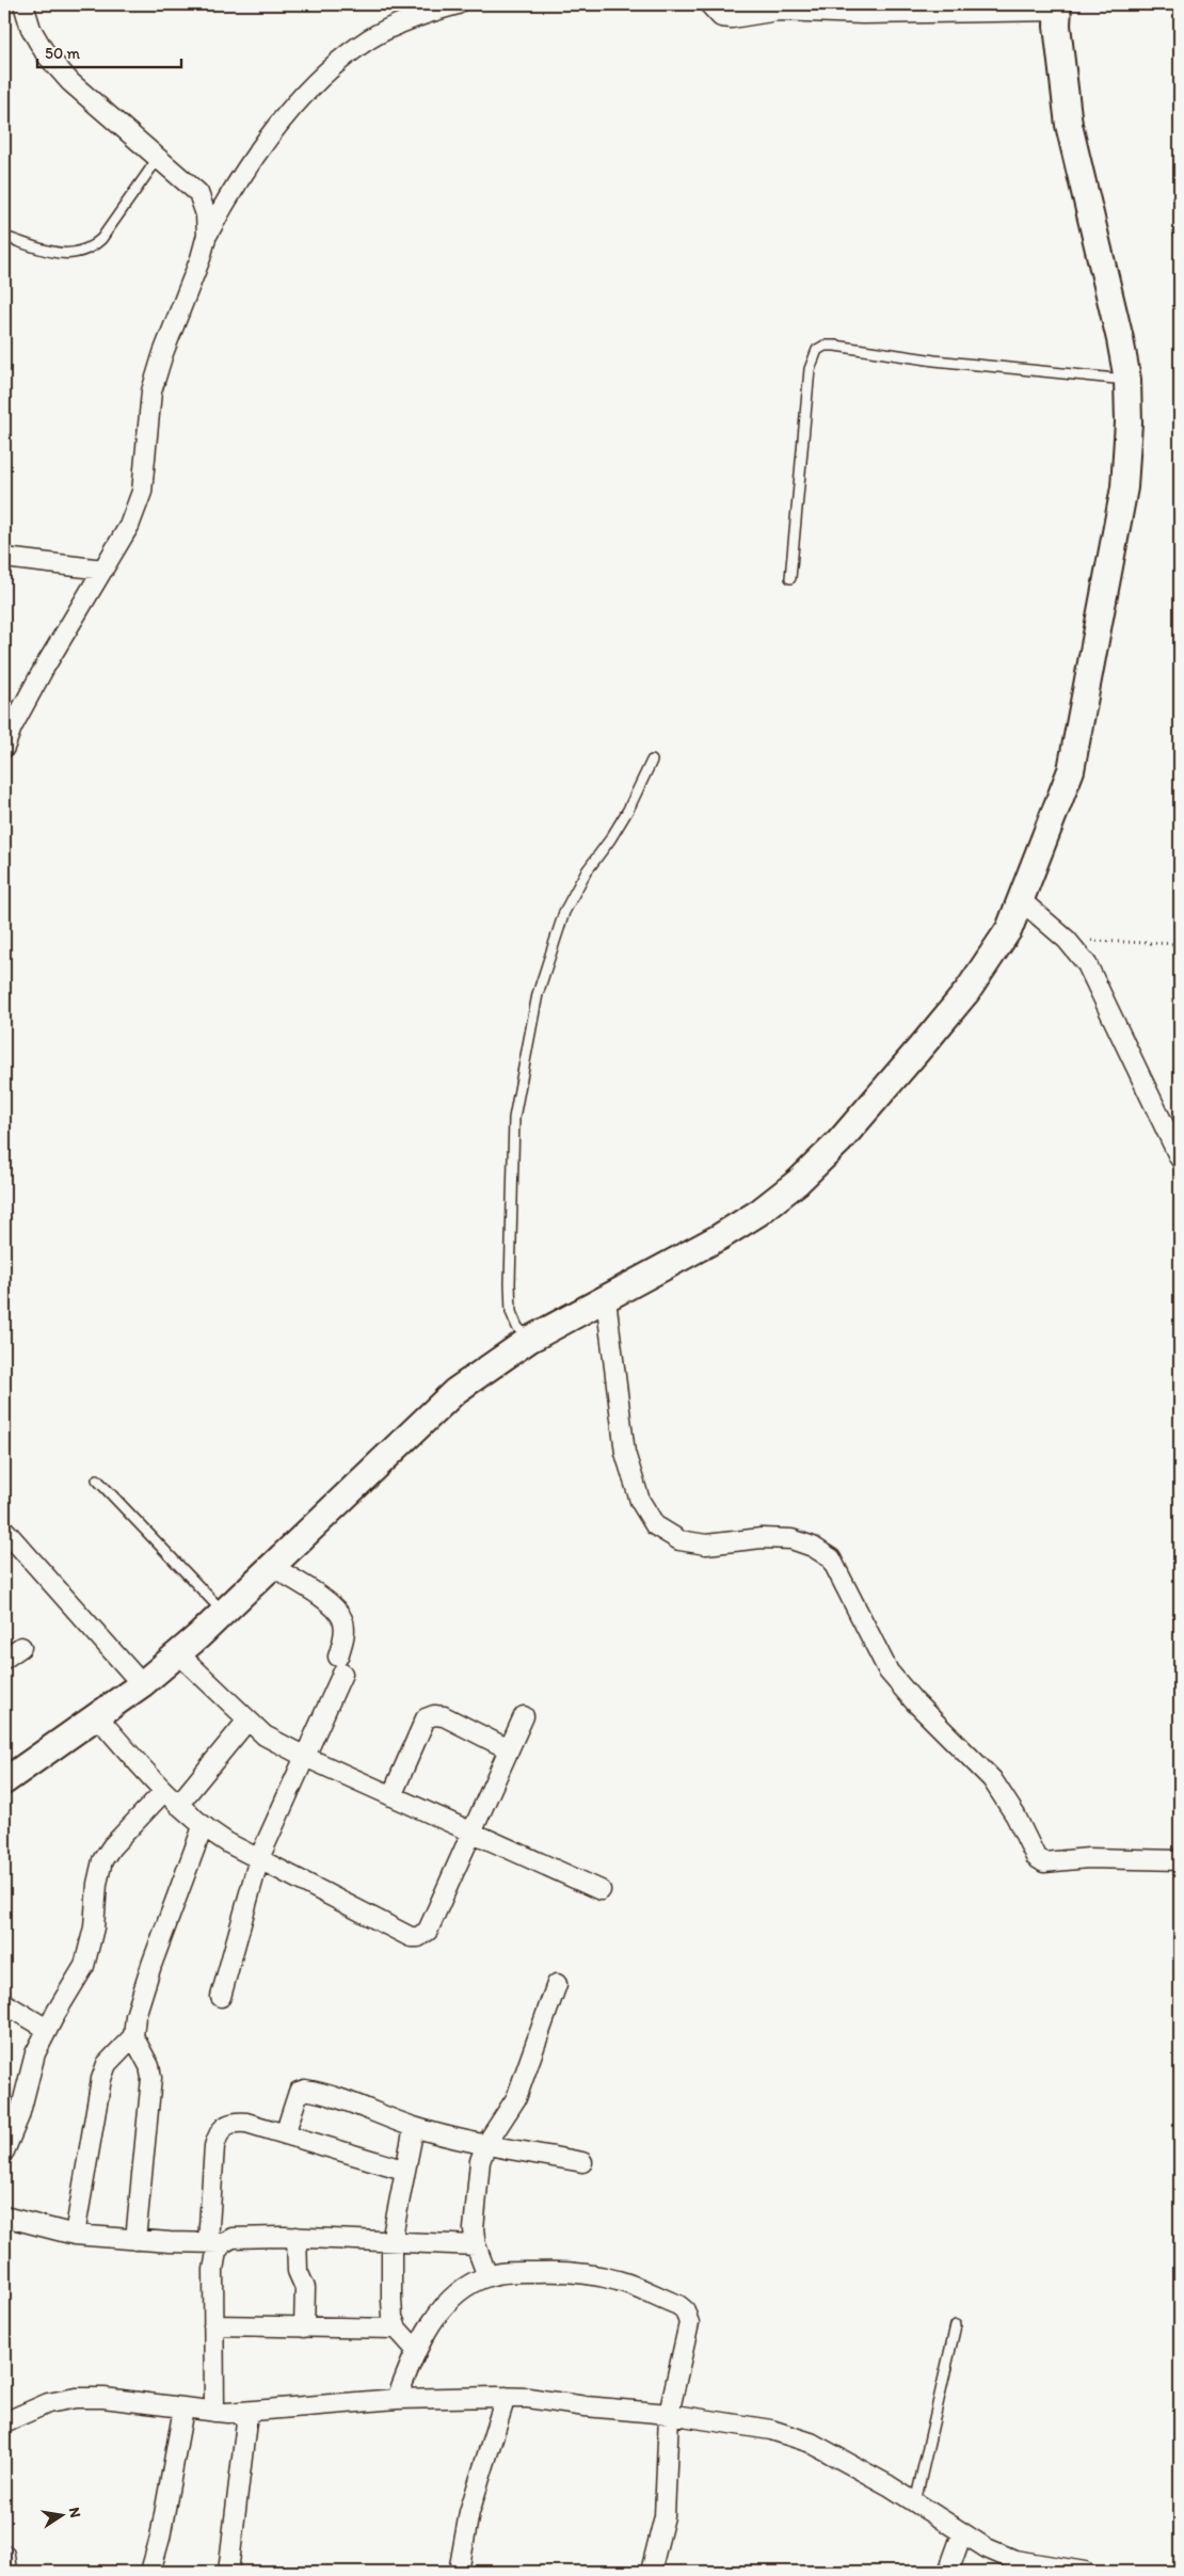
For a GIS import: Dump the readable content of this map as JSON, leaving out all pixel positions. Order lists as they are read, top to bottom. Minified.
{"scale_bar":"50 m","north":"right"}
